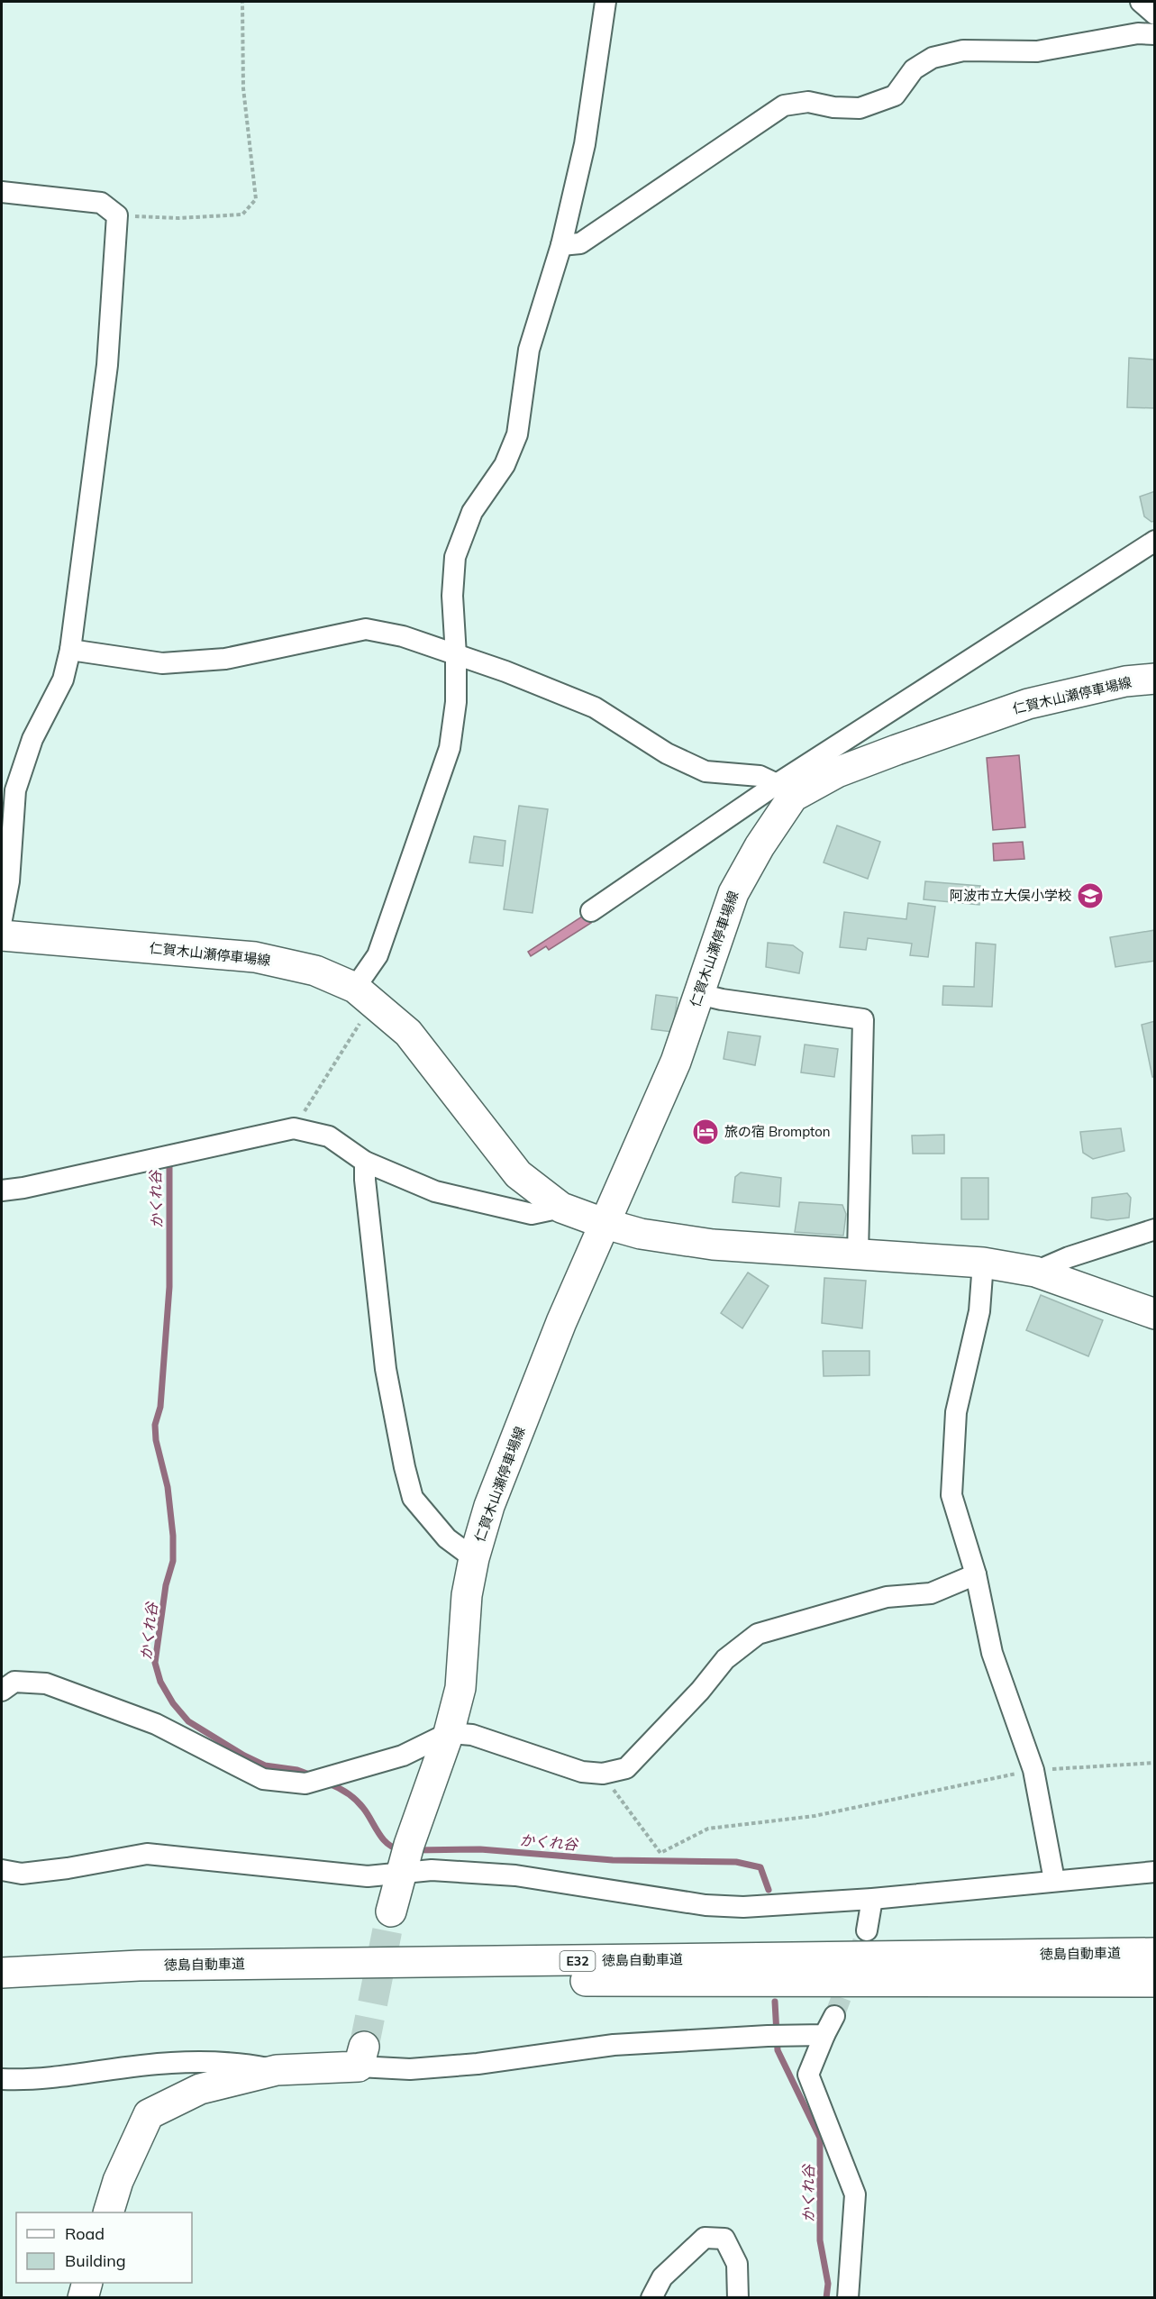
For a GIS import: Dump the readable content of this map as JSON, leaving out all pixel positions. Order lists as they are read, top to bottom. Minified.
{"streets":{"main road":["仁賀木山瀬停車場線","徳島自動車道","E32"]},"water":["かくれ谷"],"places":{"school or university":["阿波市立大俣小学校"],"hotel":["旅の宿 Brompton"]},"legend":["Road","Building"]}
